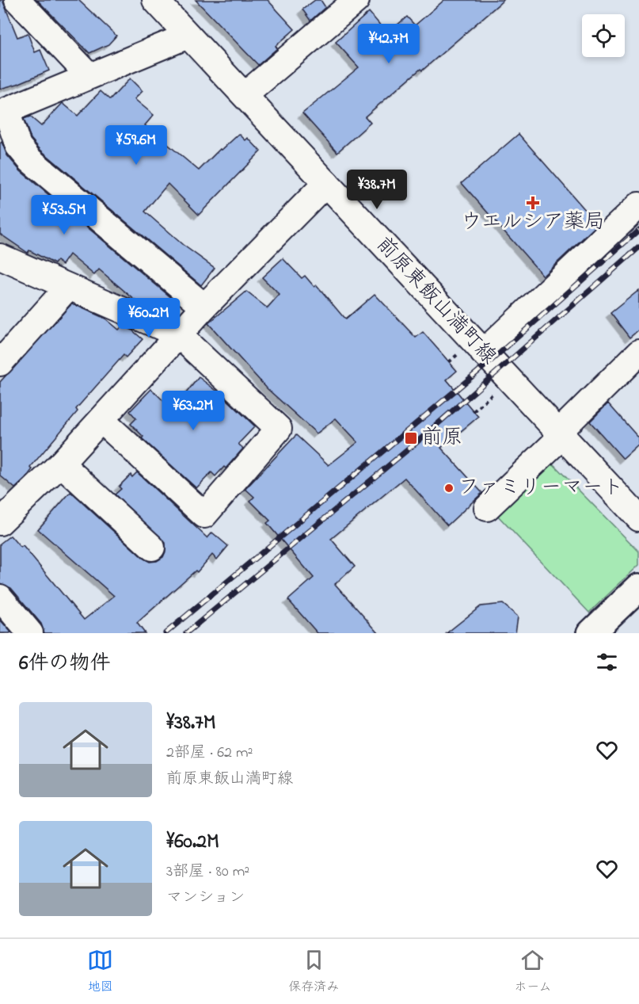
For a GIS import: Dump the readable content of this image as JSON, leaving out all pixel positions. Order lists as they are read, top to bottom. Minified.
{"streets":{"street":["前原東飯山満町線"]},"places":{"health":["ウエルシア薬局"],"transit":["前原"],"other":["ファミリーマート"]},"page":{"price":["¥42.7M","¥59.6M","¥38.7M","¥53.5M","¥60.2M","¥63.2M"],"heading":"6件の物件","list":[{"name":"¥38.7M","note":"2部屋 · 62 m² · 前原東飯山満町線"},{"name":"¥60.2M","note":"3部屋 · 80 m² · マンション"}],"tabs":["地図","保存済み","ホーム"]}}
